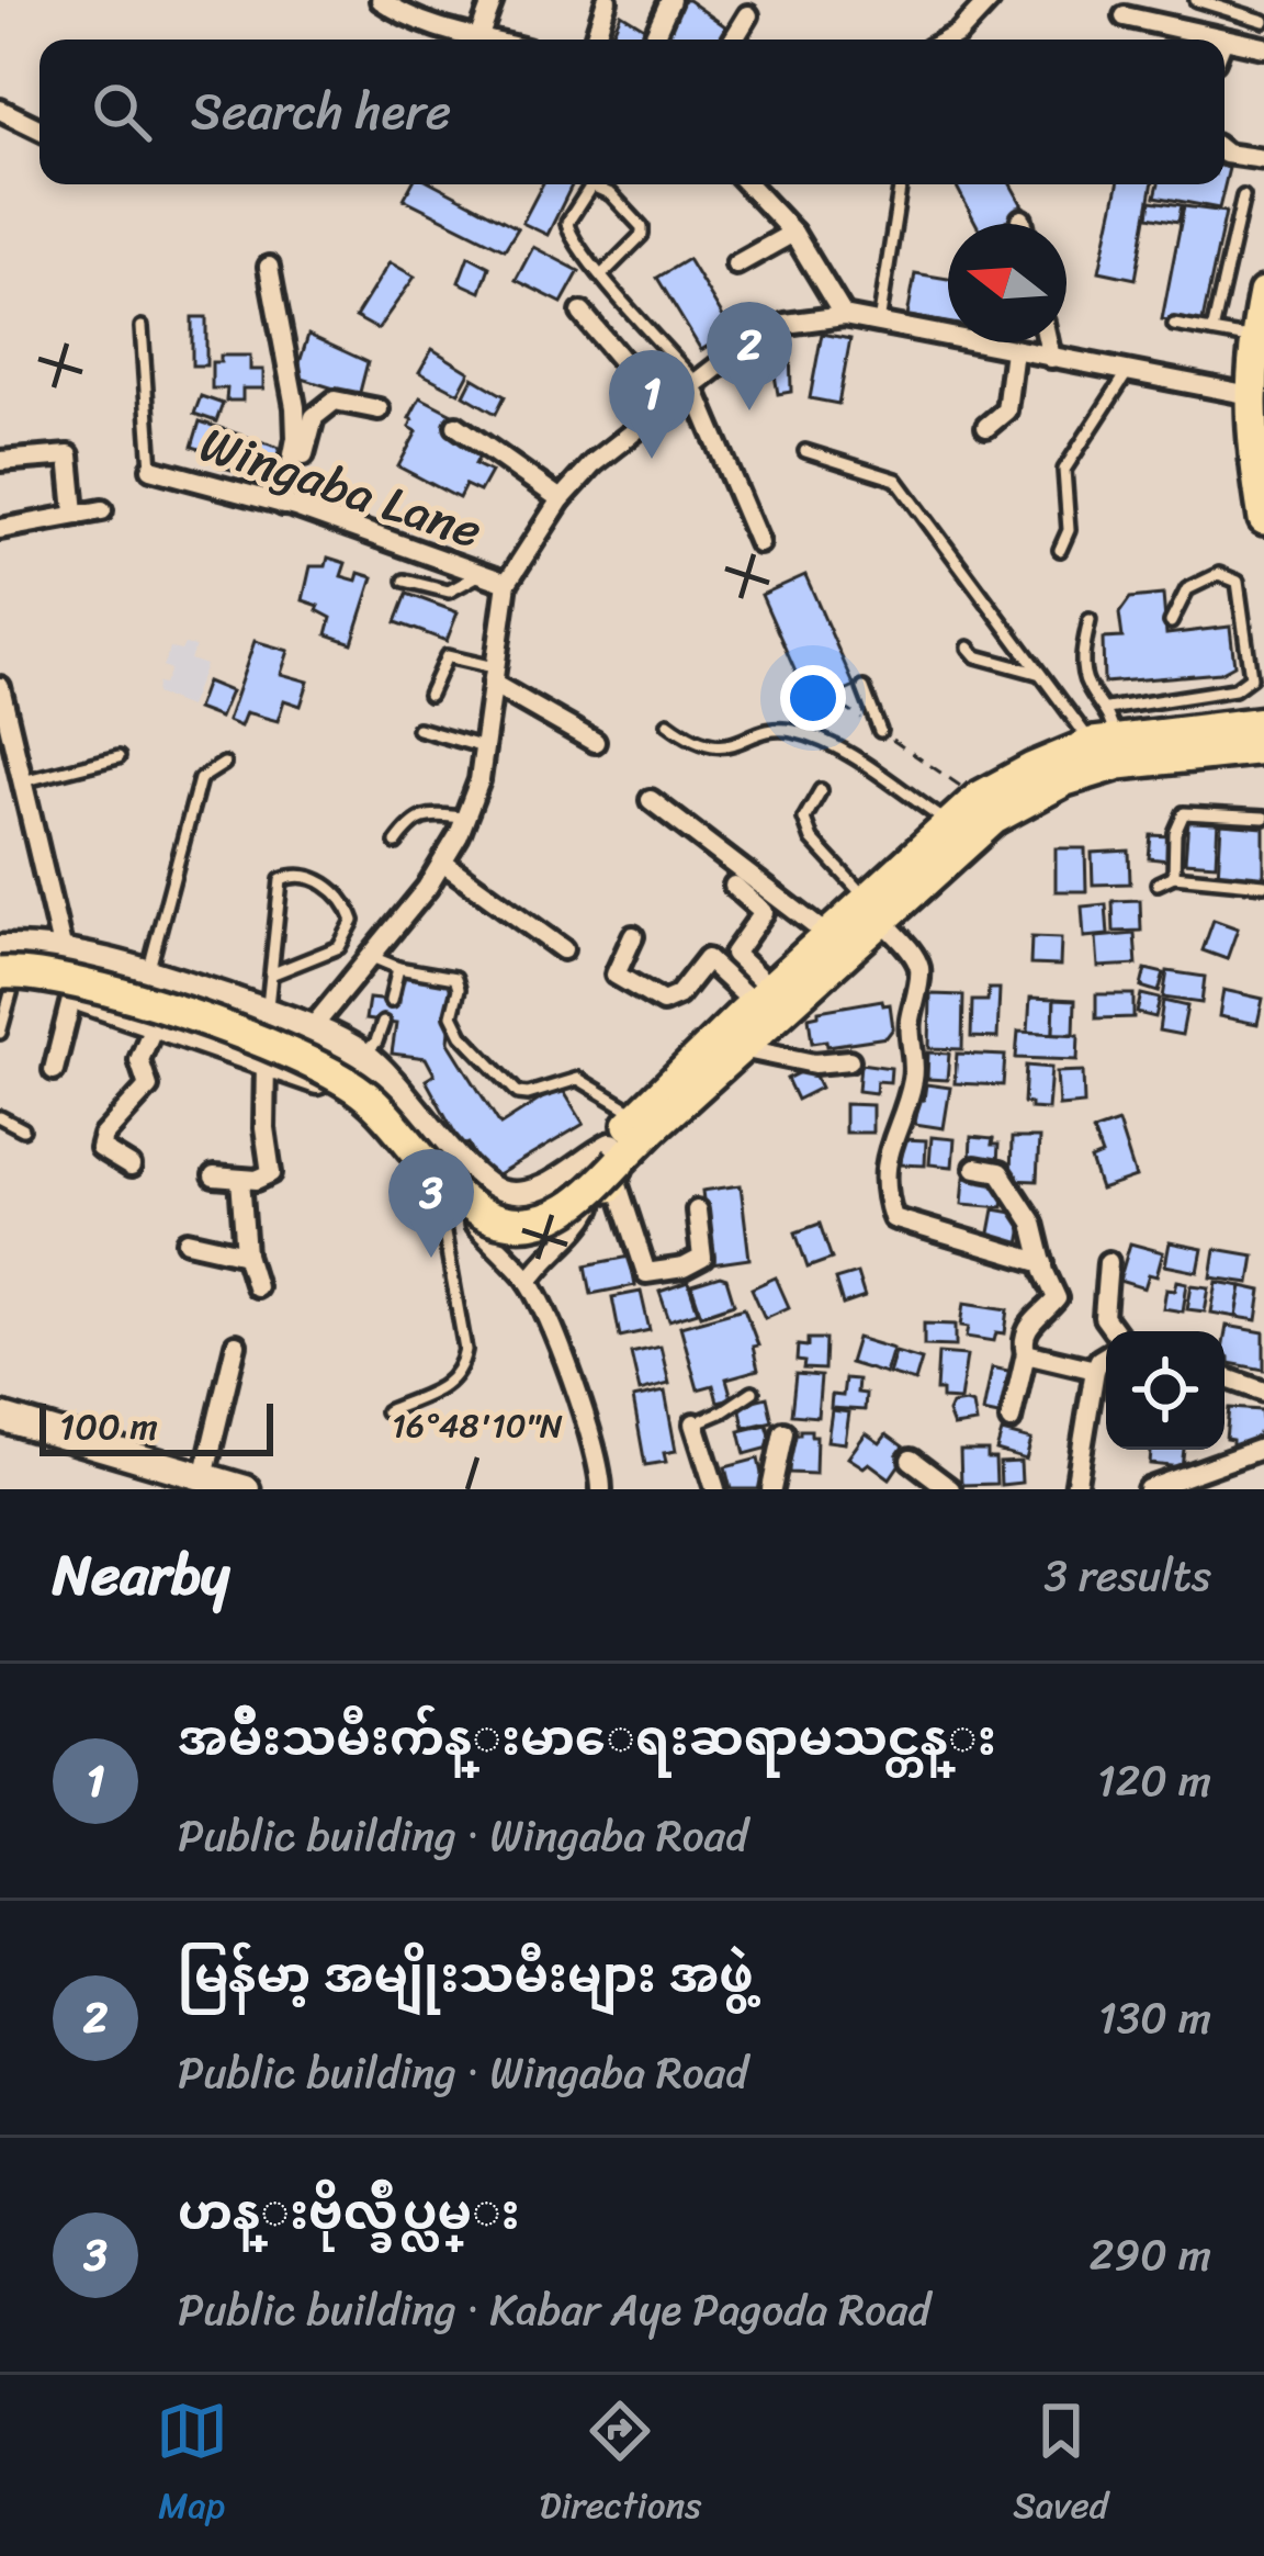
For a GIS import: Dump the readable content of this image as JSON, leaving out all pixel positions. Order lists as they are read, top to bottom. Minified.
{"streets":{"street":["Wingaba Lane"]},"scale_bar":"100 m","north":"left","page":{"search":"Search here","pins":["2","1","3"],"scale":"100 m","heading":["Nearby","3 results"],"list":[{"mark":"1","name":"အမ်ိဳးသမီးက်န္းမာေရးဆရာမသင္တန္း","note":"Public building · Wingaba Road","value":"120 m"},{"mark":"2","name":"မြန်မာ့ အမျိုးသမီးများ အဖွဲ့","note":"Public building · Wingaba Road","value":"130 m"},{"mark":"3","name":"ဟန္းဗိုလ္ခ်ဳပ္လမ္း","note":"Public building · Kabar Aye Pagoda Road","value":"290 m"}],"nav":["Map","Directions","Saved"]},"coordinates":["16°48'10\"N"]}
